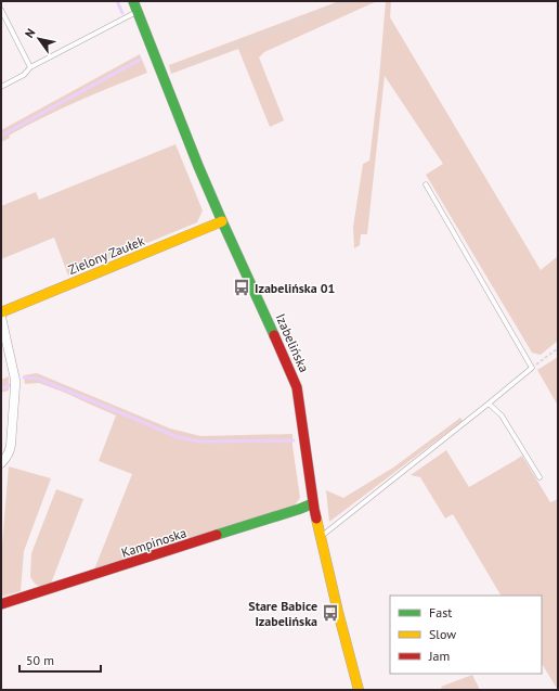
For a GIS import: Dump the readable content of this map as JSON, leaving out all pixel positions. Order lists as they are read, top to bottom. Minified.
{"streets":{"street":["Zielony Zaułek","Izabelińska","Kampinoska"]},"crossings":[["Zielony Zaułek","Izabelińska"],["Izabelińska","Kampinoska"]],"places":{"bus stop":["Izabelińska 01","Stare Babice Izabelińska"]},"legend":["Fast","Slow","Jam"],"scale_bar":"50 m","north":"top left"}
